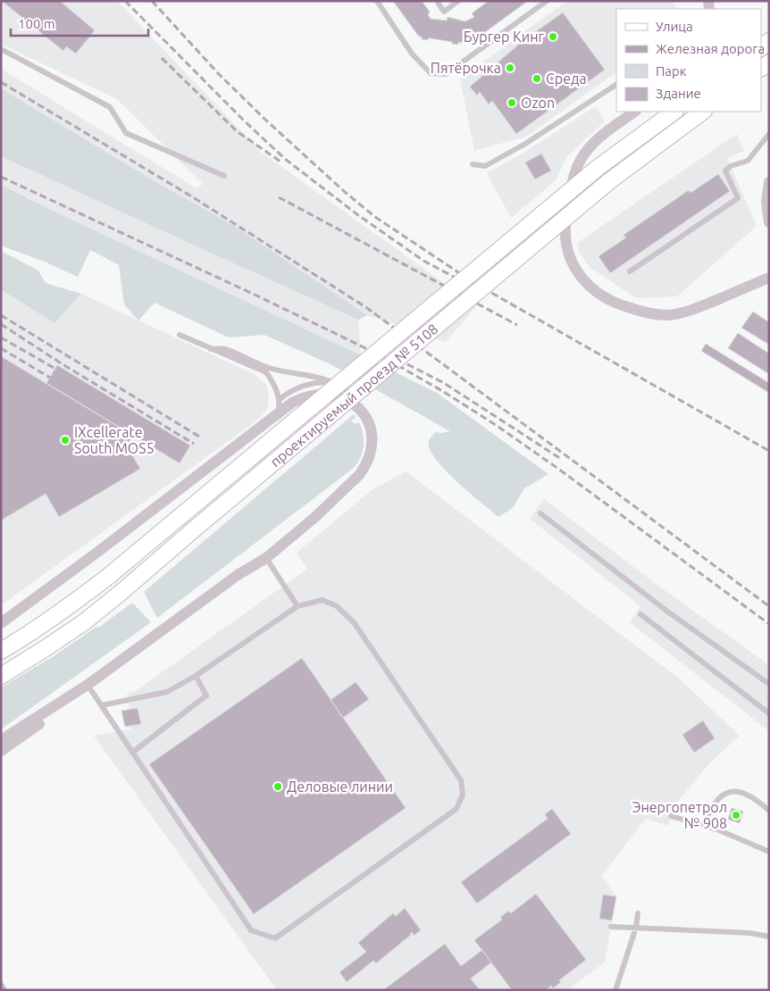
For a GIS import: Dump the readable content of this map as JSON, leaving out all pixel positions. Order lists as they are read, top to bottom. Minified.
{"streets":{"main road":["проектируемый проезд № 5108"]},"places":["Бургер Кинг","Пятёрочка","Среда","Ozon","IXcellerate South MOS5","Деловые линии","Энергопетрол № 908"],"legend":["Улица","Железная дорога","Парк","Здание"],"scale_bar":"100 m"}
